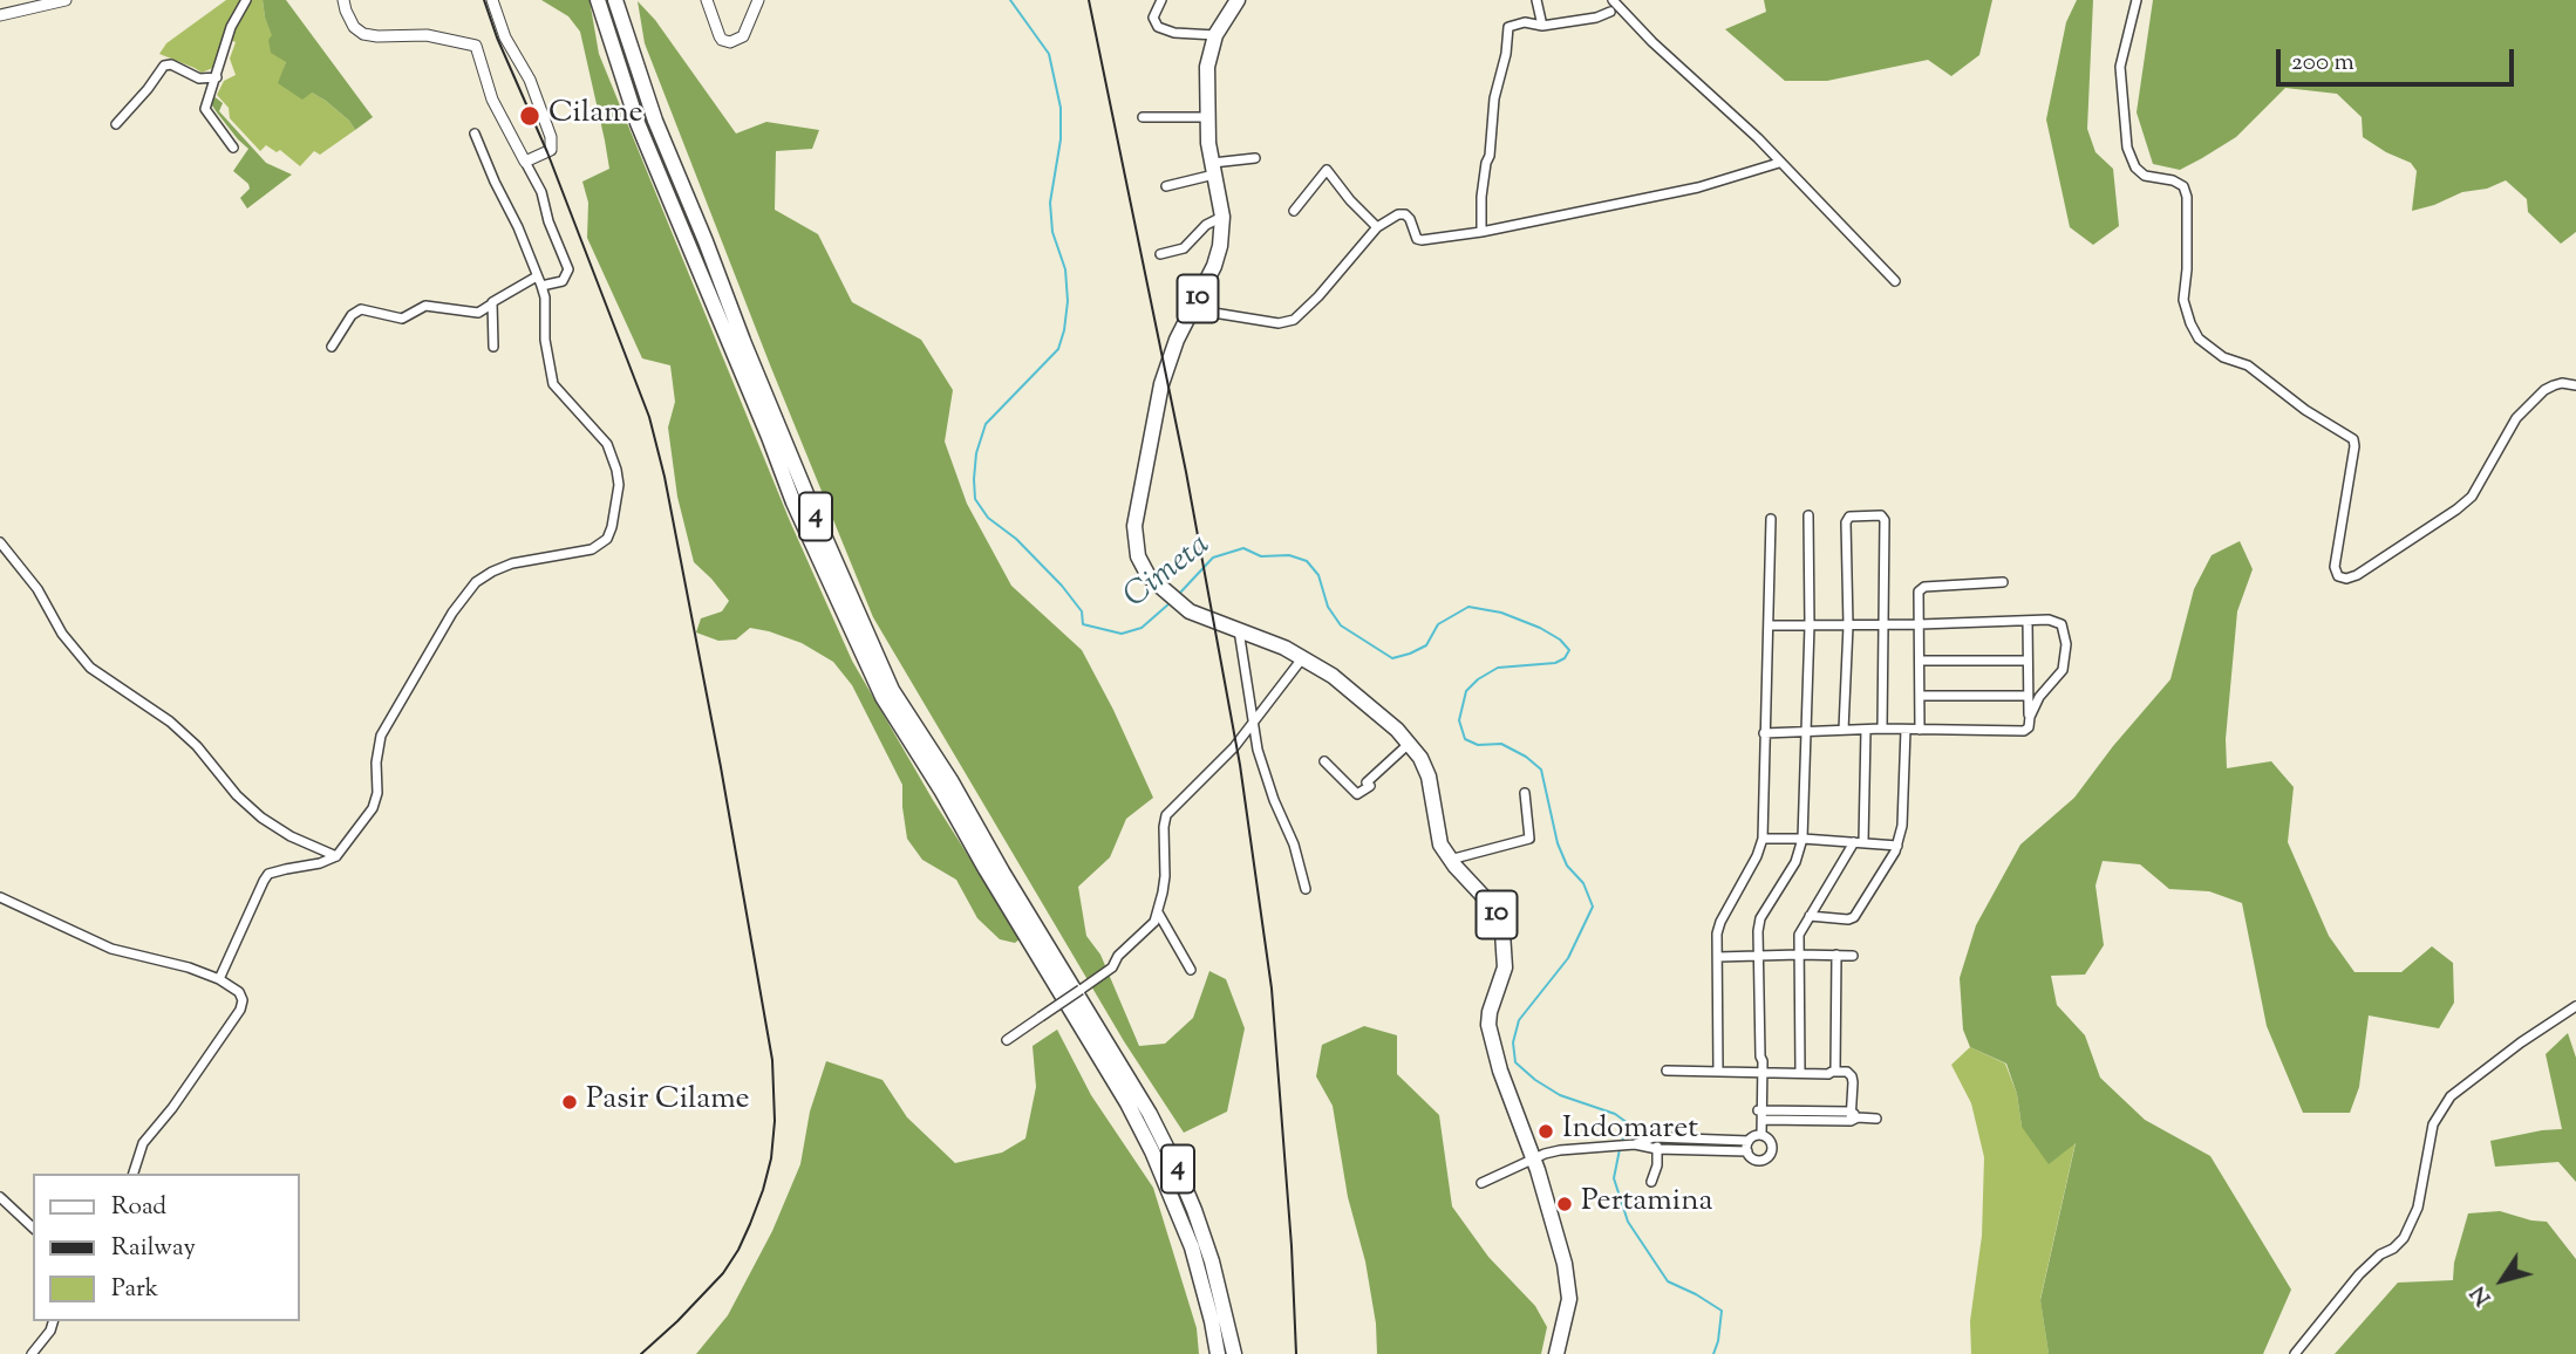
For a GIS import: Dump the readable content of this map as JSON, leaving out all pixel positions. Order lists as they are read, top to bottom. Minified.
{"streets":{"highway":["10","4"]},"water":["Cimeta"],"places":["Cilame","Pasir Cilame","Indomaret","Pertamina"],"legend":["Road","Railway","Park"],"scale_bar":"200 m","north":"bottom left"}
